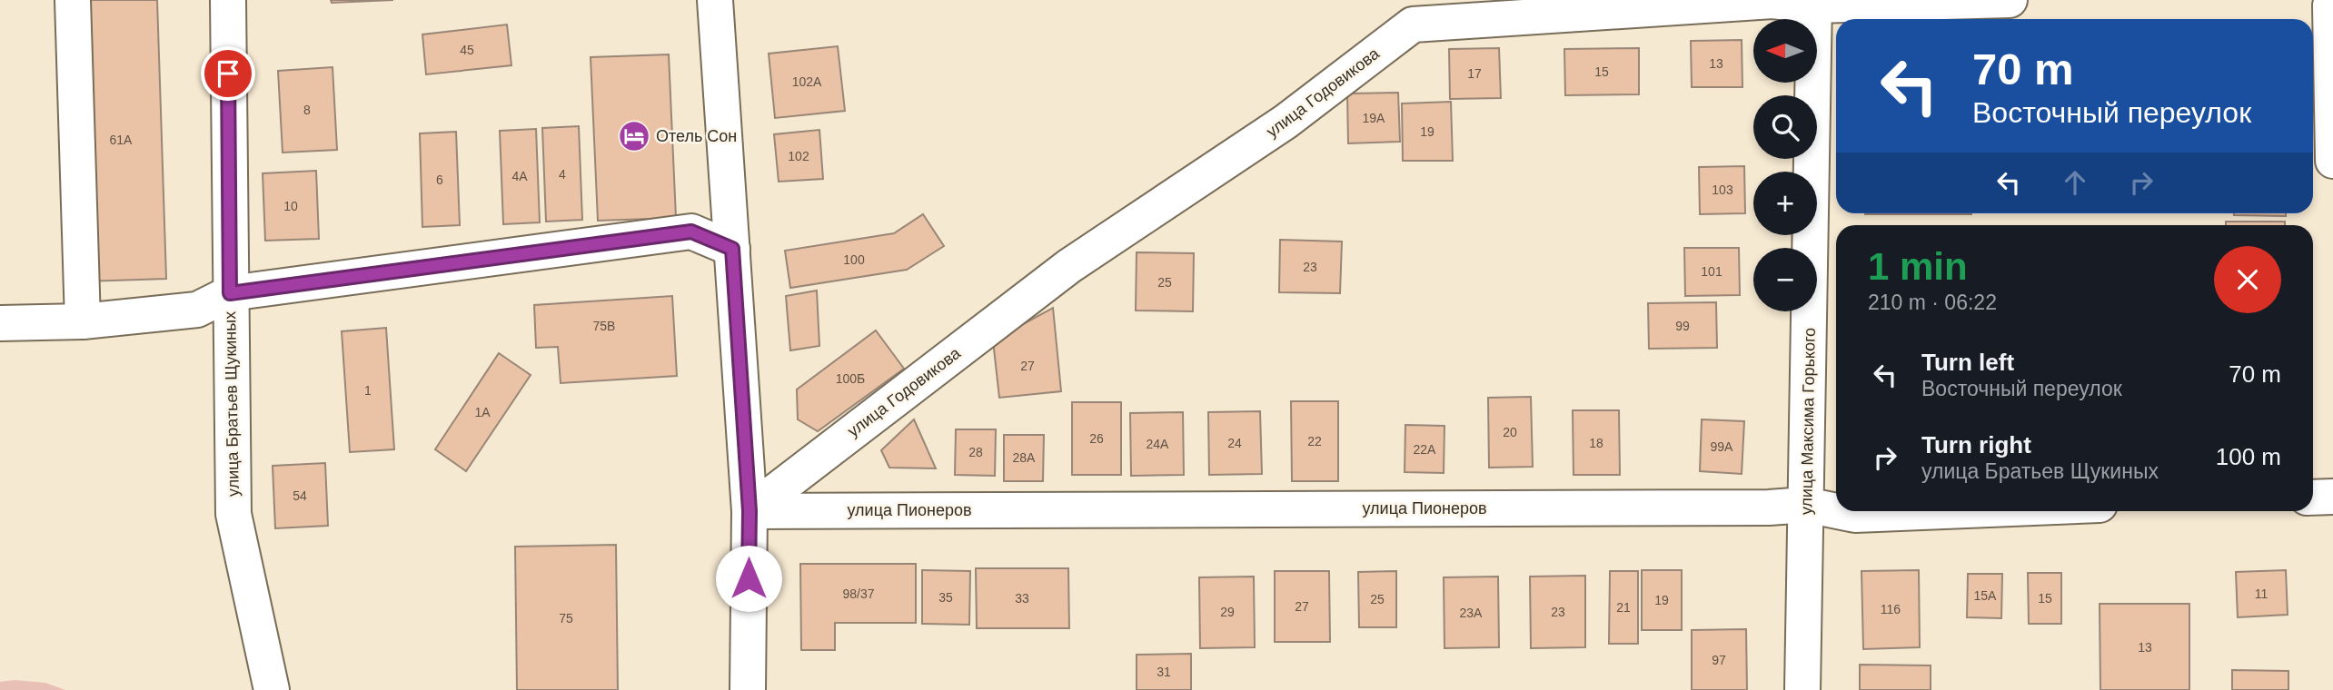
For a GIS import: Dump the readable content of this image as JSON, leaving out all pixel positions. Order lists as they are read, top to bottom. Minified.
{"streets":{"street":["улица Годовикова","улица Братьев Щукиных","улица Максима Горького","улица Пионеров"]},"crossings":[["улица Годовикова","улица Максима Горького"],["улица Годовикова","улица Пионеров"],["улица Максима Горького","улица Пионеров"]],"places":{"hotel":["Отель Сон"]},"house_numbers":["45","13","15","17","102А","8","19А","19","61А","102","4","4А","6","103","10","100","23","101","25","75В","99","27","100Б","1","1А","20","26","22","24","18","24А","99А","22А","28","28А","54","98/37","11","15А","35","33","15","25","19","27","21","116","29","23","23А","75","13","97","31"],"north":"left","page":{"map_buttons":["+","−"],"turn":["70 m","Восточный переулок"],"heading":["1 min","210 m · 06:22"],"list":[{"name":"Turn left","note":"Восточный переулок","value":"70 m"},{"name":"Turn right","note":"улица Братьев Щукиных","value":"100 m"}]}}
